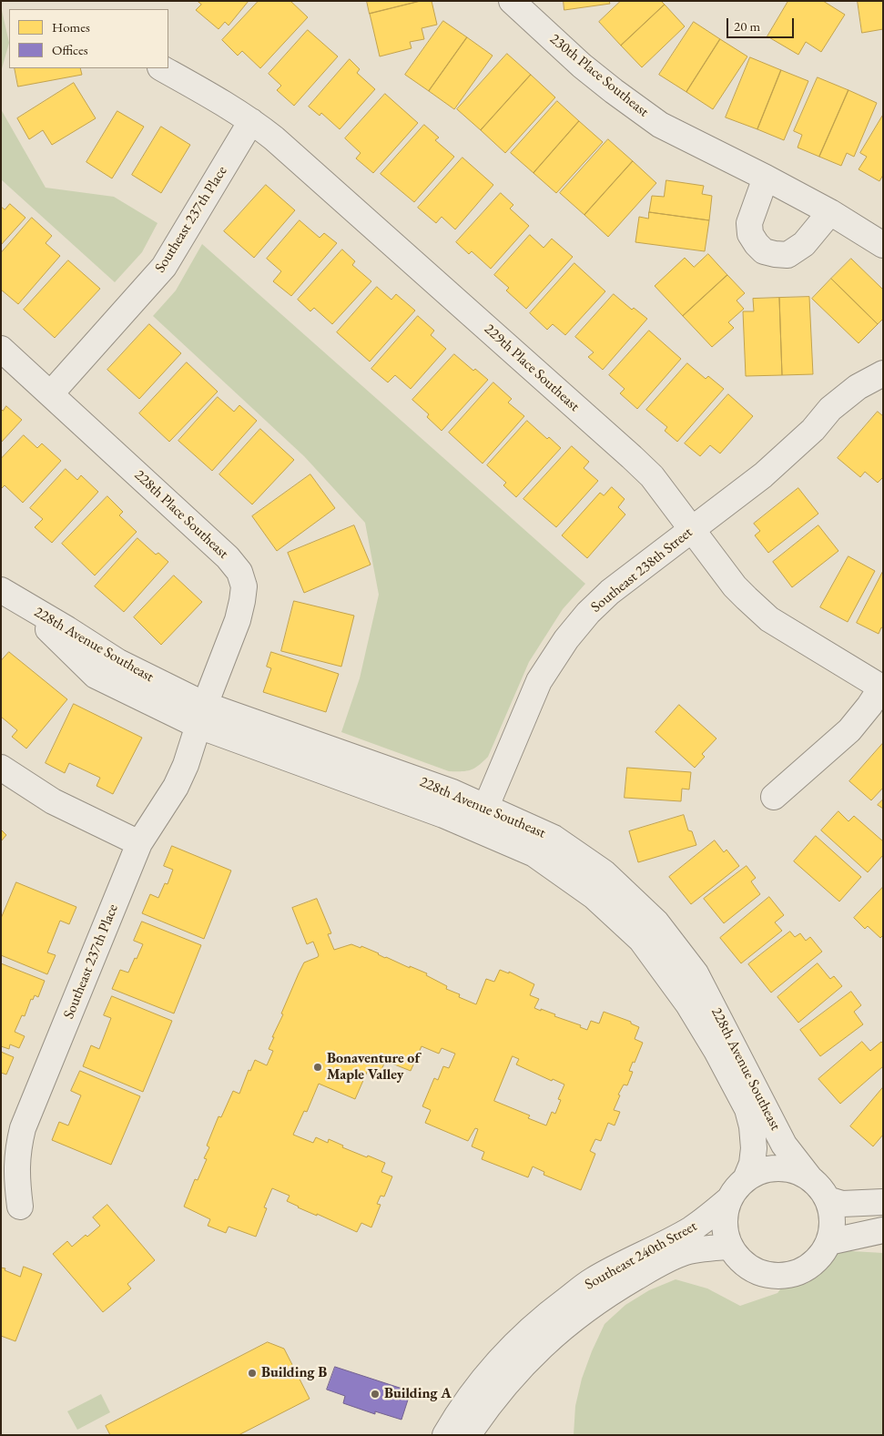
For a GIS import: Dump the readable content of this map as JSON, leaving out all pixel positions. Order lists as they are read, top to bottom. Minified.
{"streets":{"street":["230th Place Southeast","Southeast 237th Place","229th Place Southeast","228th Place Southeast","Southeast 238th Street","228th Avenue Southeast","Southeast 240th Street"]},"crossings":[["Southeast 237th Place","229th Place Southeast"],["Southeast 237th Place","228th Place Southeast"],["Southeast 237th Place","228th Avenue Southeast"],["229th Place Southeast","Southeast 238th Street"],["228th Place Southeast","228th Avenue Southeast"],["Southeast 238th Street","228th Avenue Southeast"],["228th Avenue Southeast","Southeast 240th Street"]],"places":["Bonaventure of Maple Valley","Building B","Building A"],"legend":["Homes","Offices"],"scale_bar":"20 m"}
